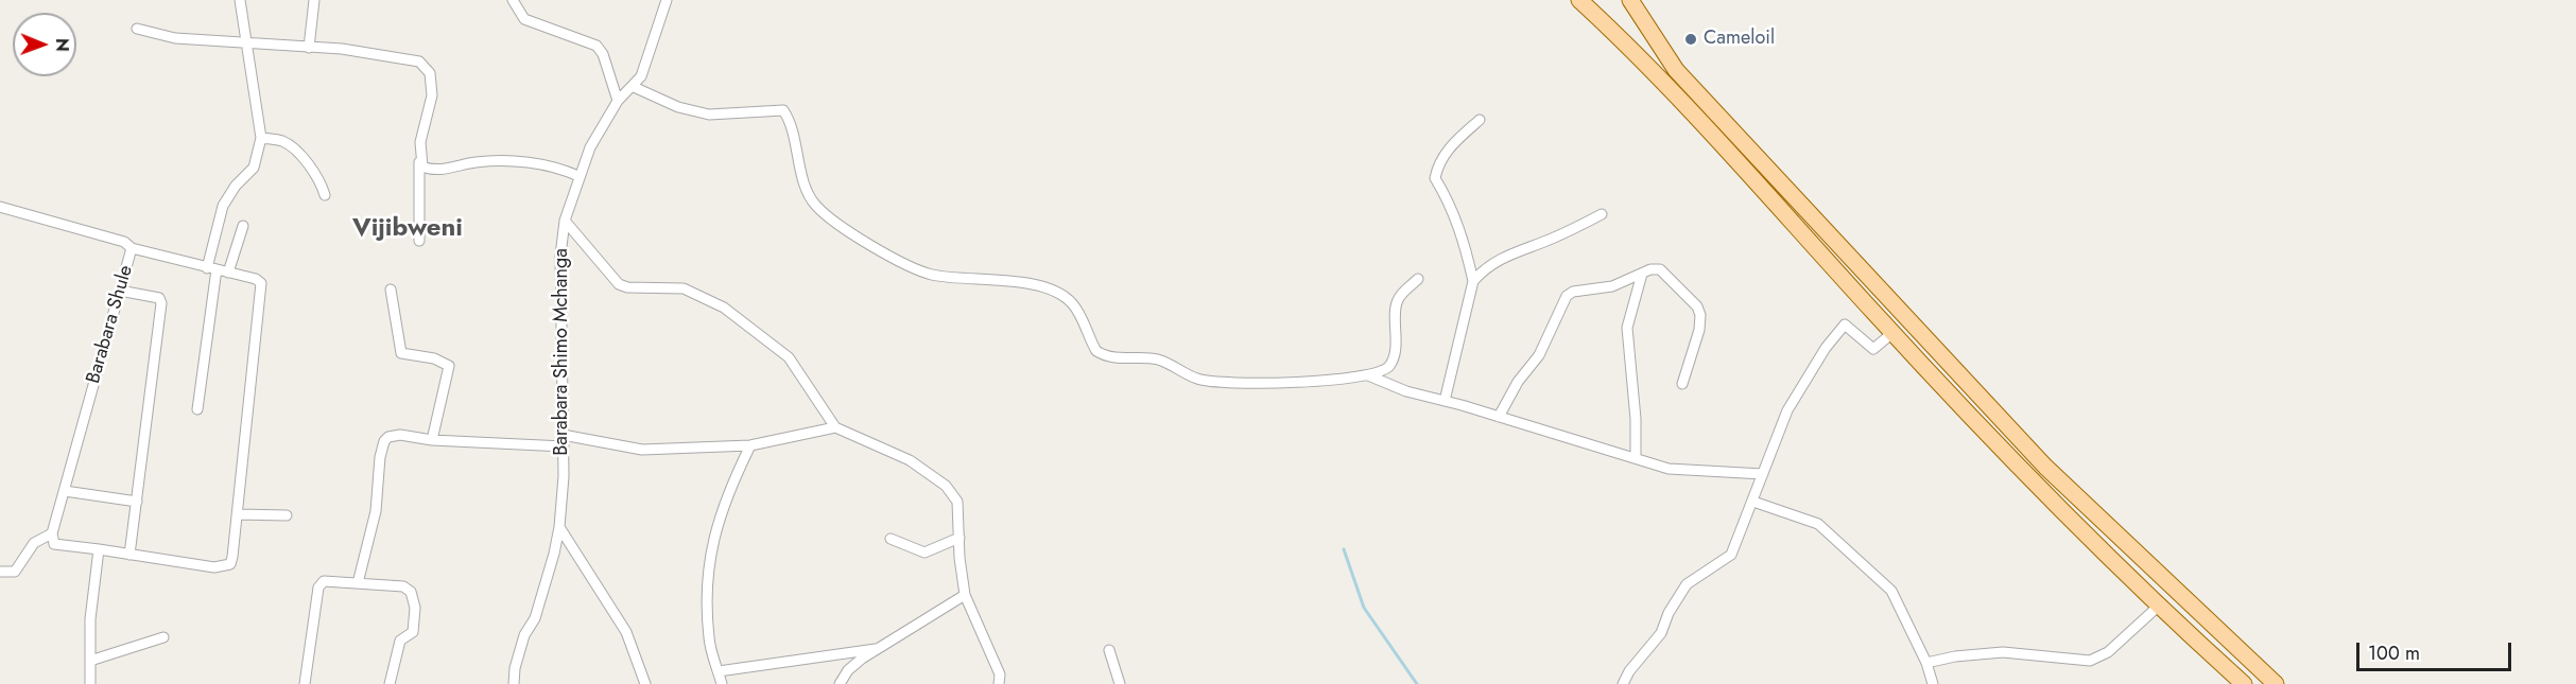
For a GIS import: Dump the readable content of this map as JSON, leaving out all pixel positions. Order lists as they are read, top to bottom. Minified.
{"streets":{"street":["Barabara Shule","Barabara Shimo Mchanga"]},"districts":["Vijibweni"],"places":["Cameloil"],"scale_bar":"100 m","north":"right"}
